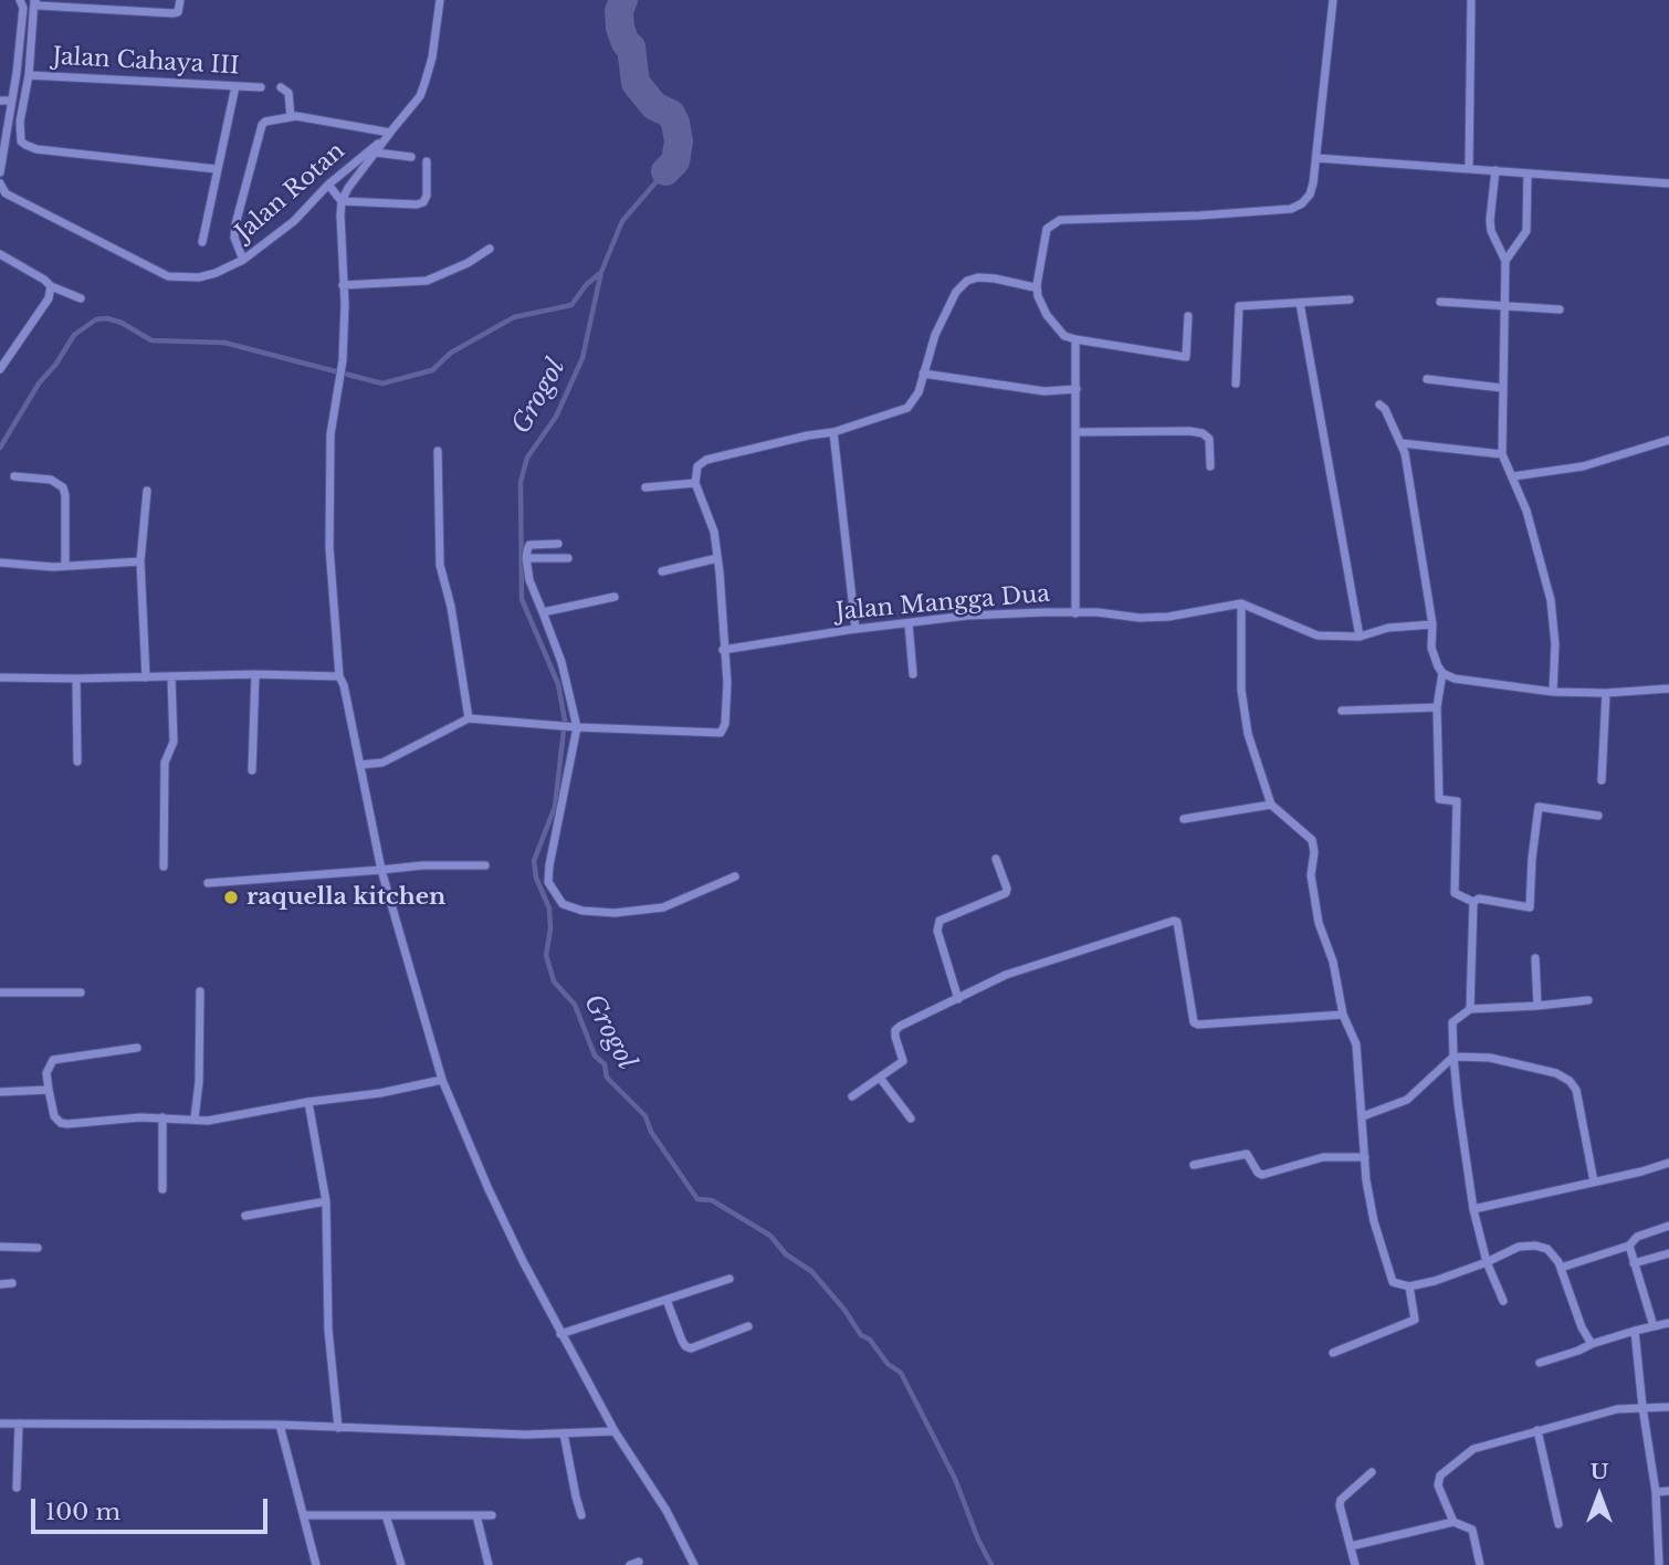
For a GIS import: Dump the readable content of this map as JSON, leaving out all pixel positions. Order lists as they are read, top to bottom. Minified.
{"streets":{"street":["Jalan Cahaya III","Jalan Rotan","Jalan Mangga Dua"]},"water":["Grogol"],"places":["raquella kitchen"],"scale_bar":"100 m","north":"top"}
